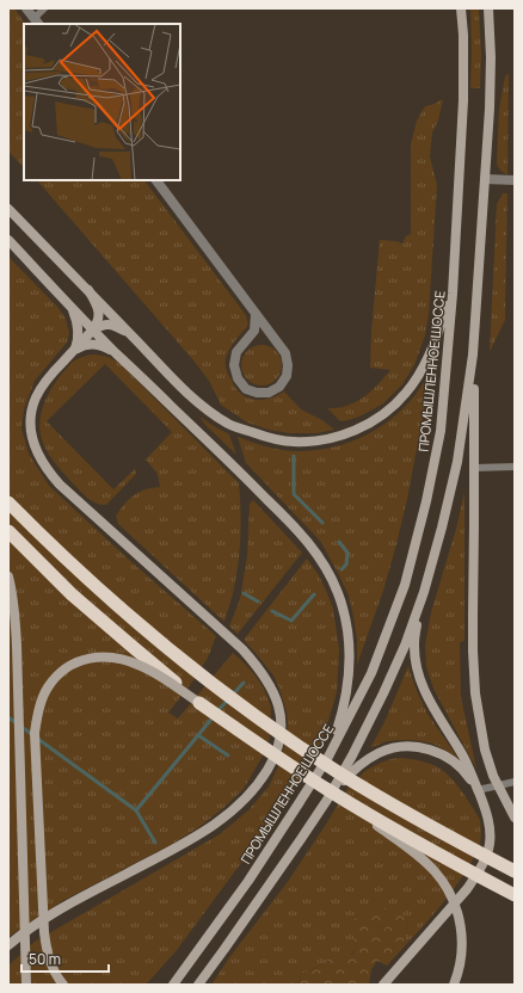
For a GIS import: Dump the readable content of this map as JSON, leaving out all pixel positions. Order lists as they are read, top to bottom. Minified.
{"streets":{"main road":["ПРОМЫШЛЕННОЕ ШОССЕ"]},"scale_bar":"50 m"}
